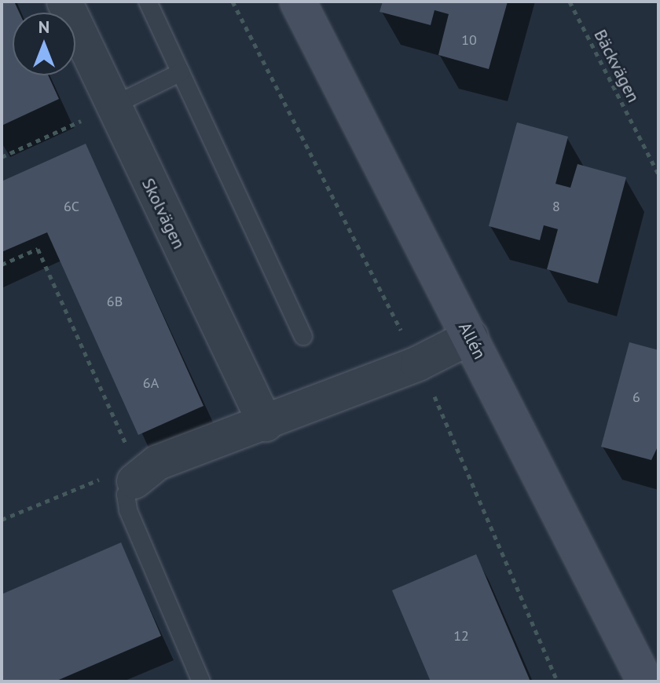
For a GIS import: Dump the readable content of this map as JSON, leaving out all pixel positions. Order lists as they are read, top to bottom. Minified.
{"streets":{"street":["Skolvägen","Allén"],"path":["Bäckvägen"]},"house_numbers":["10","6C","8","6B","6A","6","12"],"north":"top"}
